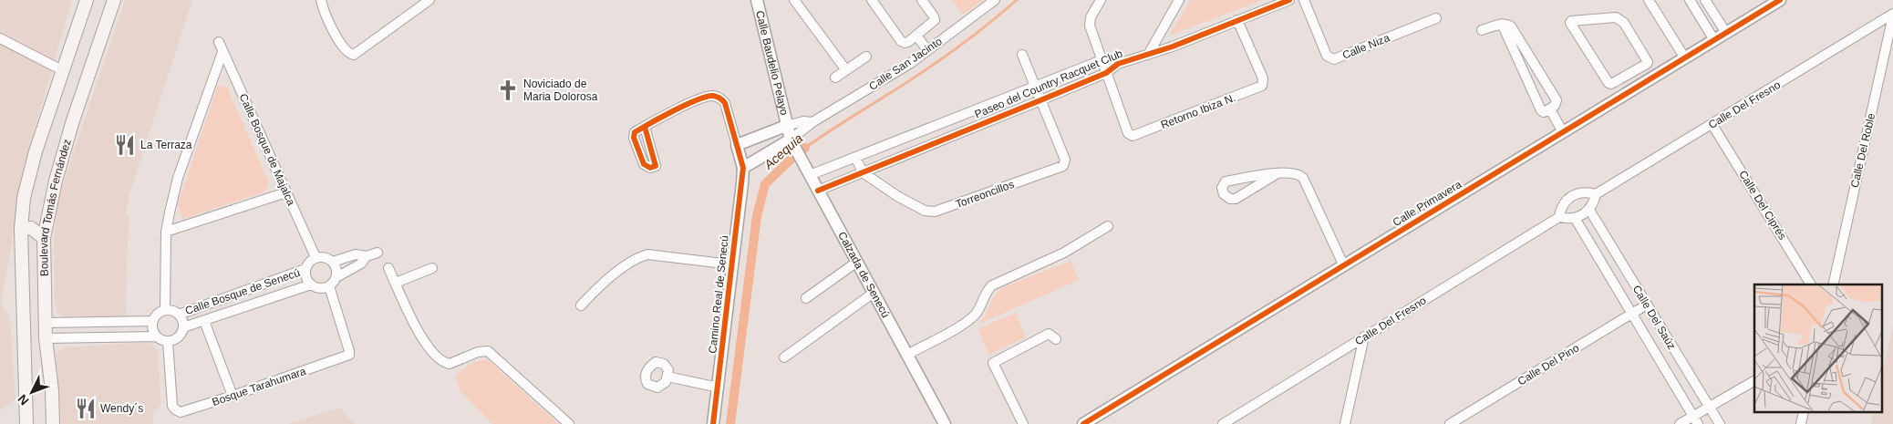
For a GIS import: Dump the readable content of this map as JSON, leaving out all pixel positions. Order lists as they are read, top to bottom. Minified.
{"streets":{"main road":["Boulevard Tomás Fernández"],"street":["Calle Niza","Calle Baudelio Pelayo","Calle San Jacinto","Paseo del Country Racquet Club","Calle Del Fresno","Retorno Ibiza N.","Calle Bosque de Majalca","Calle Del Roble","Torreoncillos","Calle Primavera","Calle Del Ciprés","Calzada de Senecú","Calle Bosque de Senecú","Camino Real de Senecú","Calle Del Saúz","Calle Del Pino","Bosque Tarahumara"]},"crossings":[["Calle Baudelio Pelayo","Calle San Jacinto"],["Calle Baudelio Pelayo","Calzada de Senecú"],["Calle San Jacinto","Calzada de Senecú"],["Paseo del Country Racquet Club","Retorno Ibiza N."],["Paseo del Country Racquet Club","Torreoncillos"],["Paseo del Country Racquet Club","Calzada de Senecú"],["Calle Del Fresno","Calle Del Roble"],["Calle Del Fresno","Calle Del Ciprés"],["Calle Bosque de Majalca","Calle Bosque de Senecú"],["Calle Bosque de Majalca","Bosque Tarahumara"],["Calle Bosque de Senecú","Bosque Tarahumara"],["Calle Del Saúz","Calle Del Pino"]],"water":["Acequia"],"places":{"church":["Noviciado de Maria Dolorosa"],"restaurant":["La Terraza","Wendy´s"]},"north":"bottom left"}
